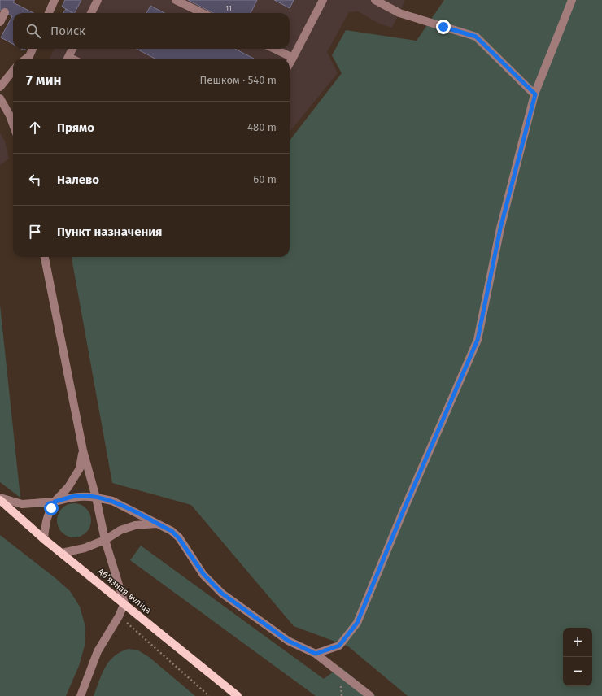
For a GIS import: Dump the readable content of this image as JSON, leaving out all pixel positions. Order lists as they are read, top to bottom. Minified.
{"streets":{"main road":["Абʼязная вуліца"]},"house_numbers":["11"],"page":{"search":"Поиск","heading":["7 мин","Пешком · 540 m"],"list":[["Прямо","480 m"],["Налево","60 m"],"Пункт назначения"],"map_buttons":["+","−"]}}
